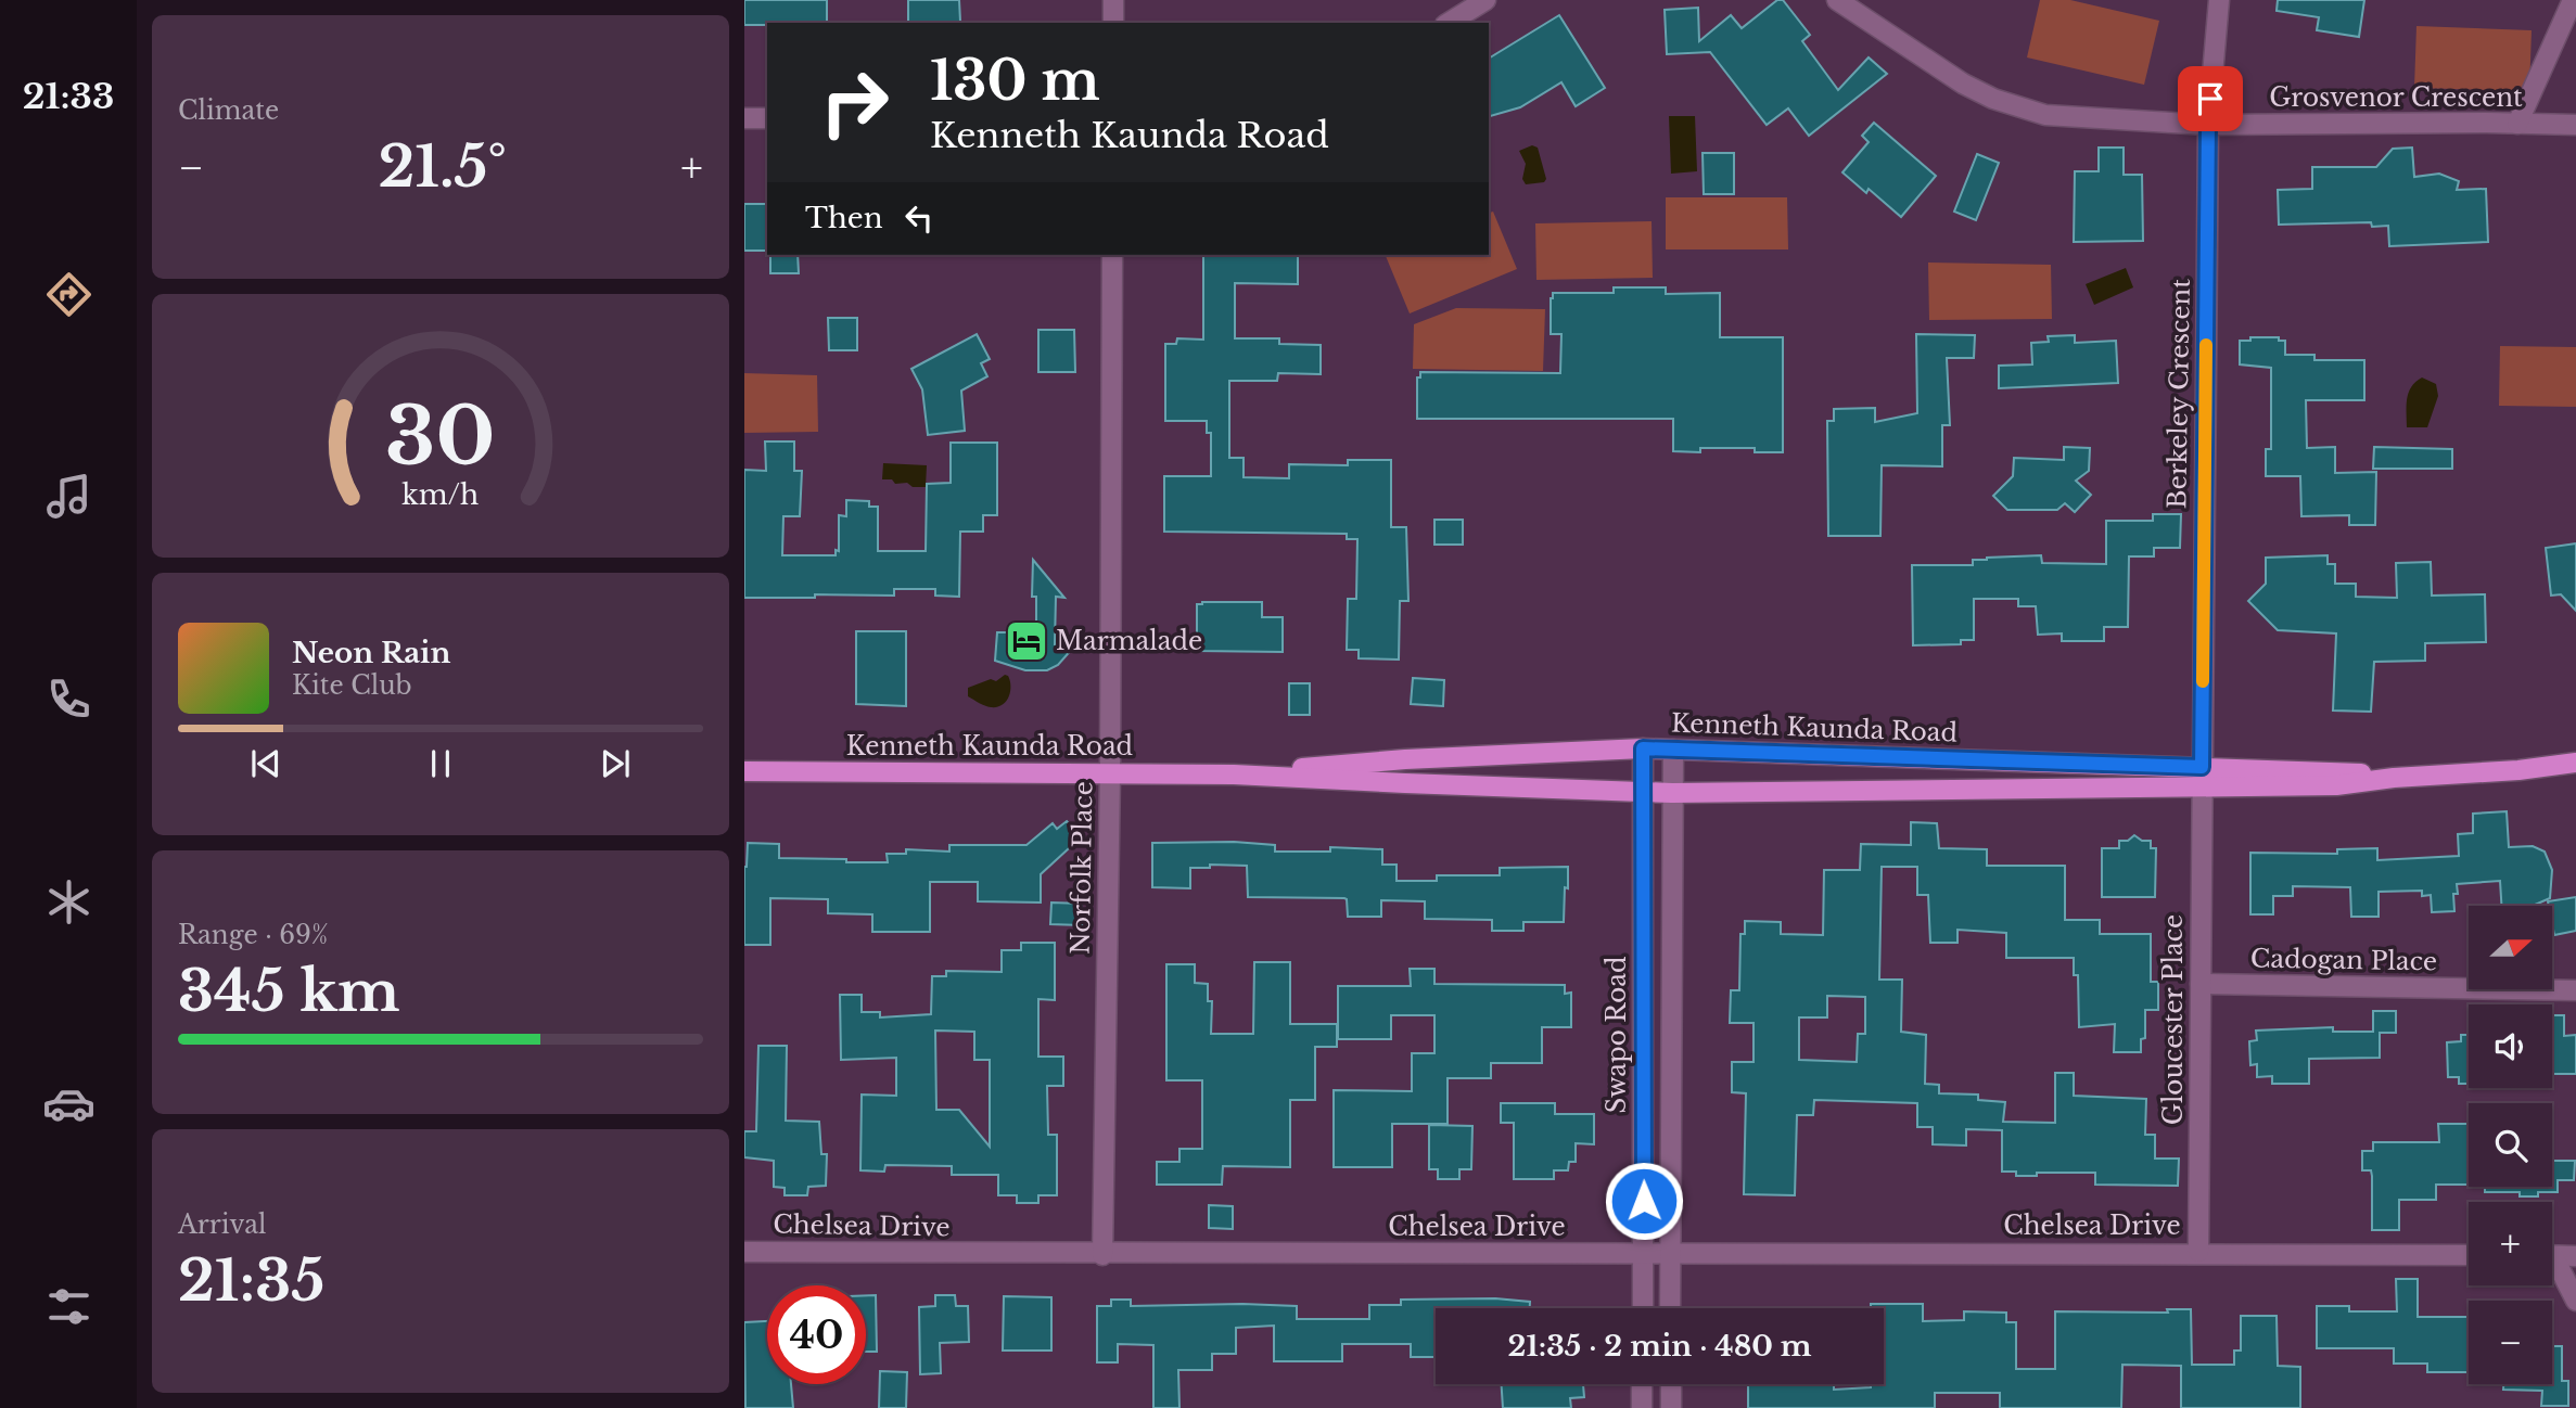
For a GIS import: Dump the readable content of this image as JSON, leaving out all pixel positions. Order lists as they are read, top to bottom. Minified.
{"streets":{"main road":["Kenneth Kaunda Road"],"street":["Grosvenor Crescent","Berkeley Crescent","Norfolk Place","Cadogan Place","Gloucester Place","Swapo Road","Chelsea Drive"]},"crossings":[["Grosvenor Crescent","Berkeley Crescent"],["Berkeley Crescent","Kenneth Kaunda Road"],["Berkeley Crescent","Gloucester Place"],["Kenneth Kaunda Road","Norfolk Place"],["Kenneth Kaunda Road","Gloucester Place"],["Kenneth Kaunda Road","Swapo Road"],["Norfolk Place","Chelsea Drive"],["Cadogan Place","Gloucester Place"],["Gloucester Place","Chelsea Drive"],["Swapo Road","Chelsea Drive"]],"places":{"hotel":["Marmalade"]},"north":"right","page":{"tabs":"21:33","tile":["Climate",["Range · 69%","345 km"],["Arrival","21:35"]],"turn":["130 m","Kenneth Kaunda Road"],"heat":["−","21.5°","+"],"then":"Then","song":["Neon Rain","Kite Club"],"map_buttons":["+","−"],"limit":"40","trip":"21:35 · 2 min · 480 m","gauge":["30","km/h"]}}
